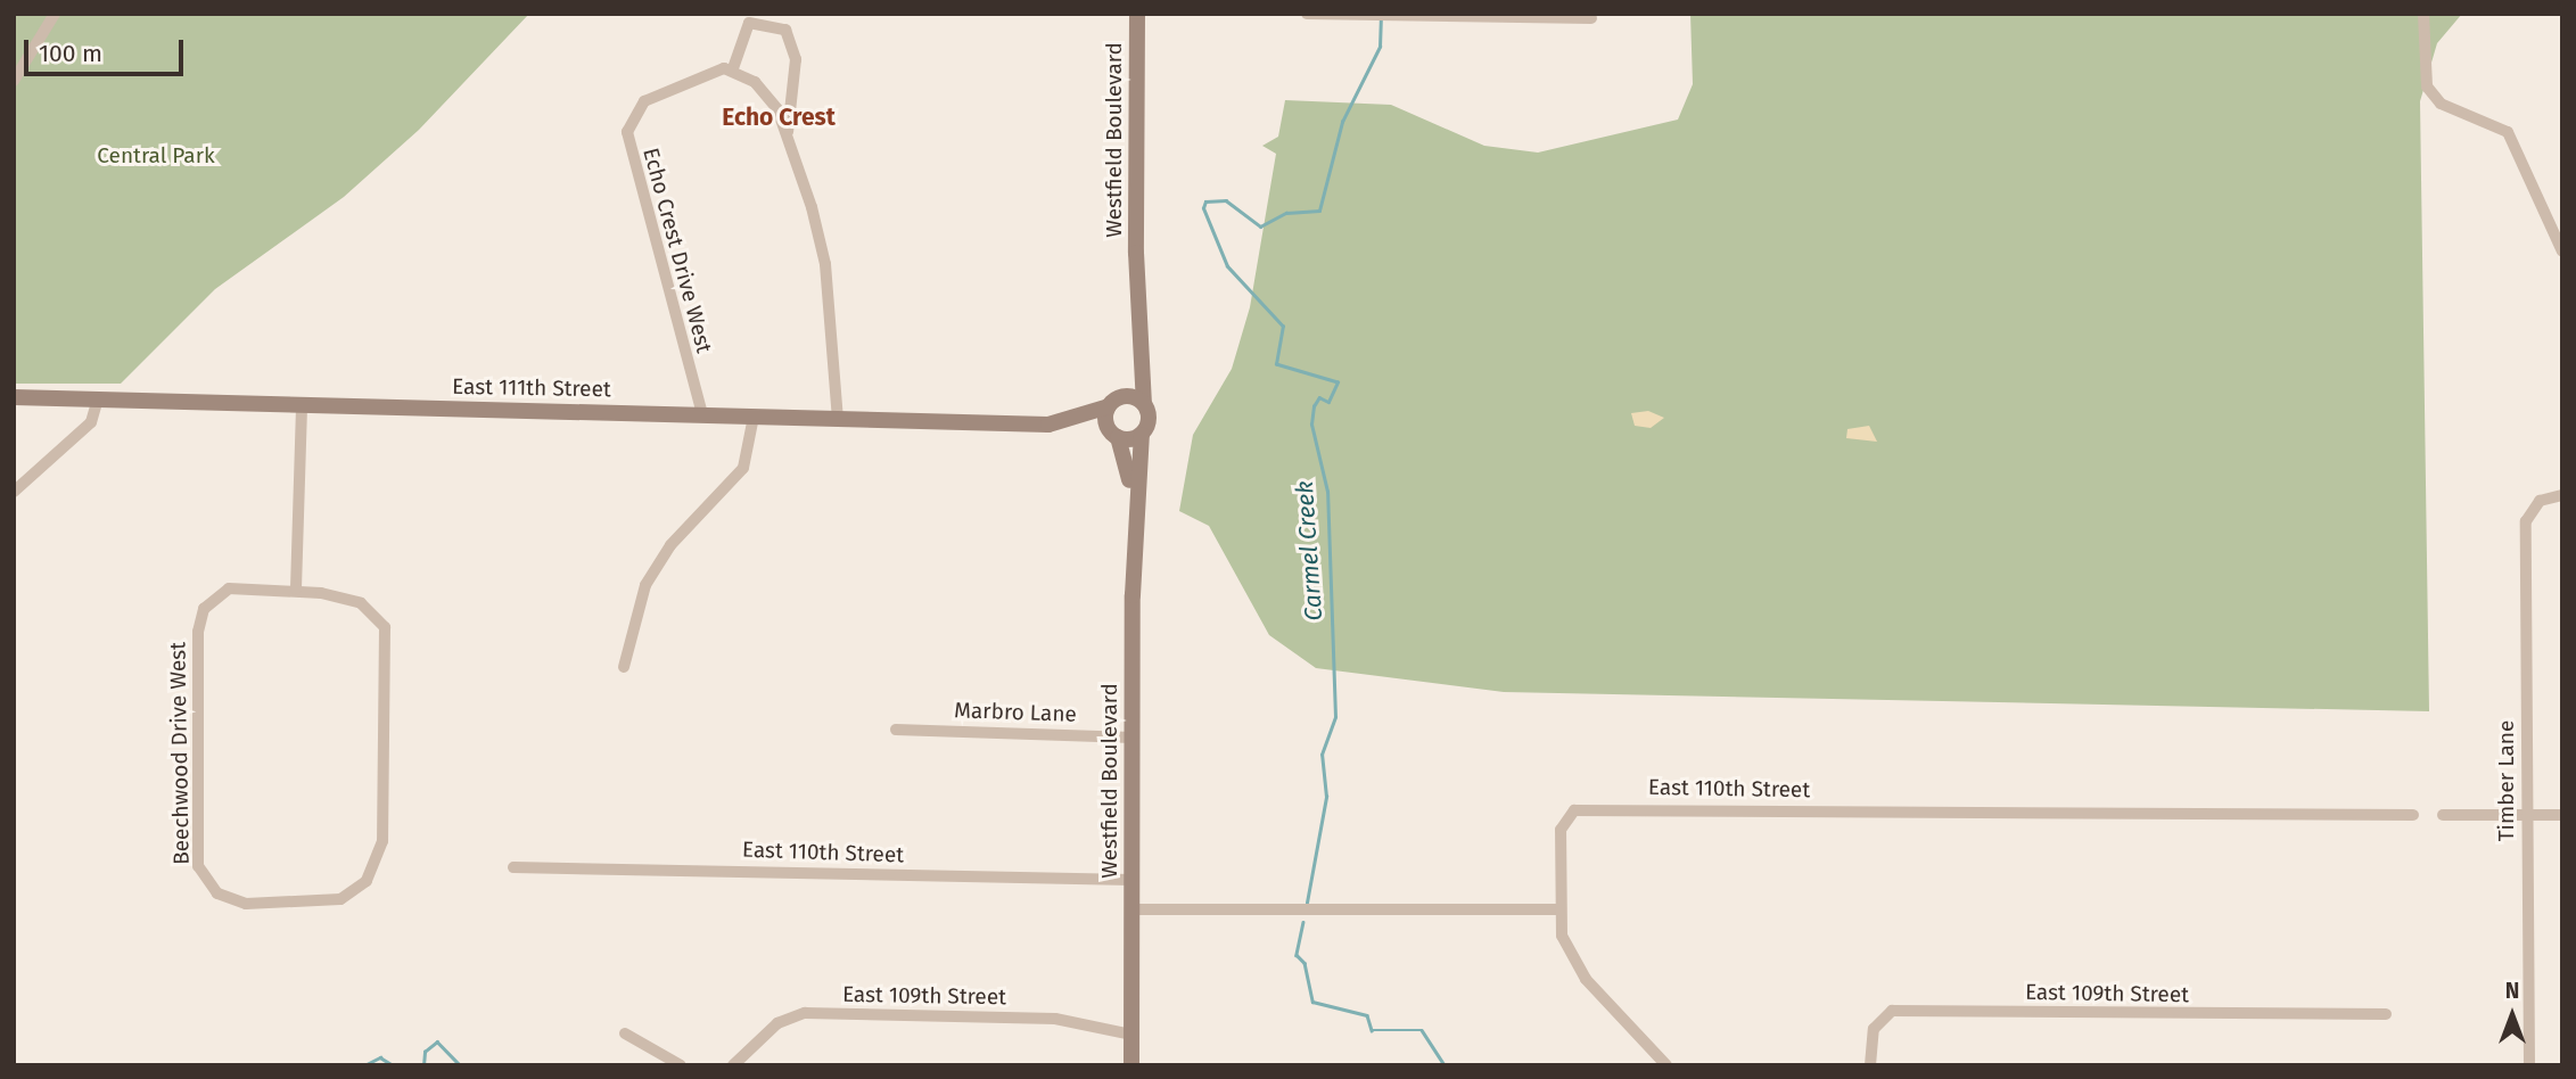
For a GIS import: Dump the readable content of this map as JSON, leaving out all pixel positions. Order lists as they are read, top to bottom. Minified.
{"streets":{"main road":["Westfield Boulevard","East 111th Street"],"street":["Echo Crest Drive West","Marbro Lane","Beechwood Drive West","Timber Lane","East 110th Street","East 109th Street"]},"crossings":[["Westfield Boulevard","East 111th Street"],["Westfield Boulevard","Marbro Lane"],["Westfield Boulevard","East 110th Street"],["Westfield Boulevard","East 109th Street"],["Echo Crest Drive West","East 111th Street"]],"districts":["Echo Crest"],"water":["Carmel Creek"],"parks":["Central Park"],"scale_bar":"100 m","north":"top"}
